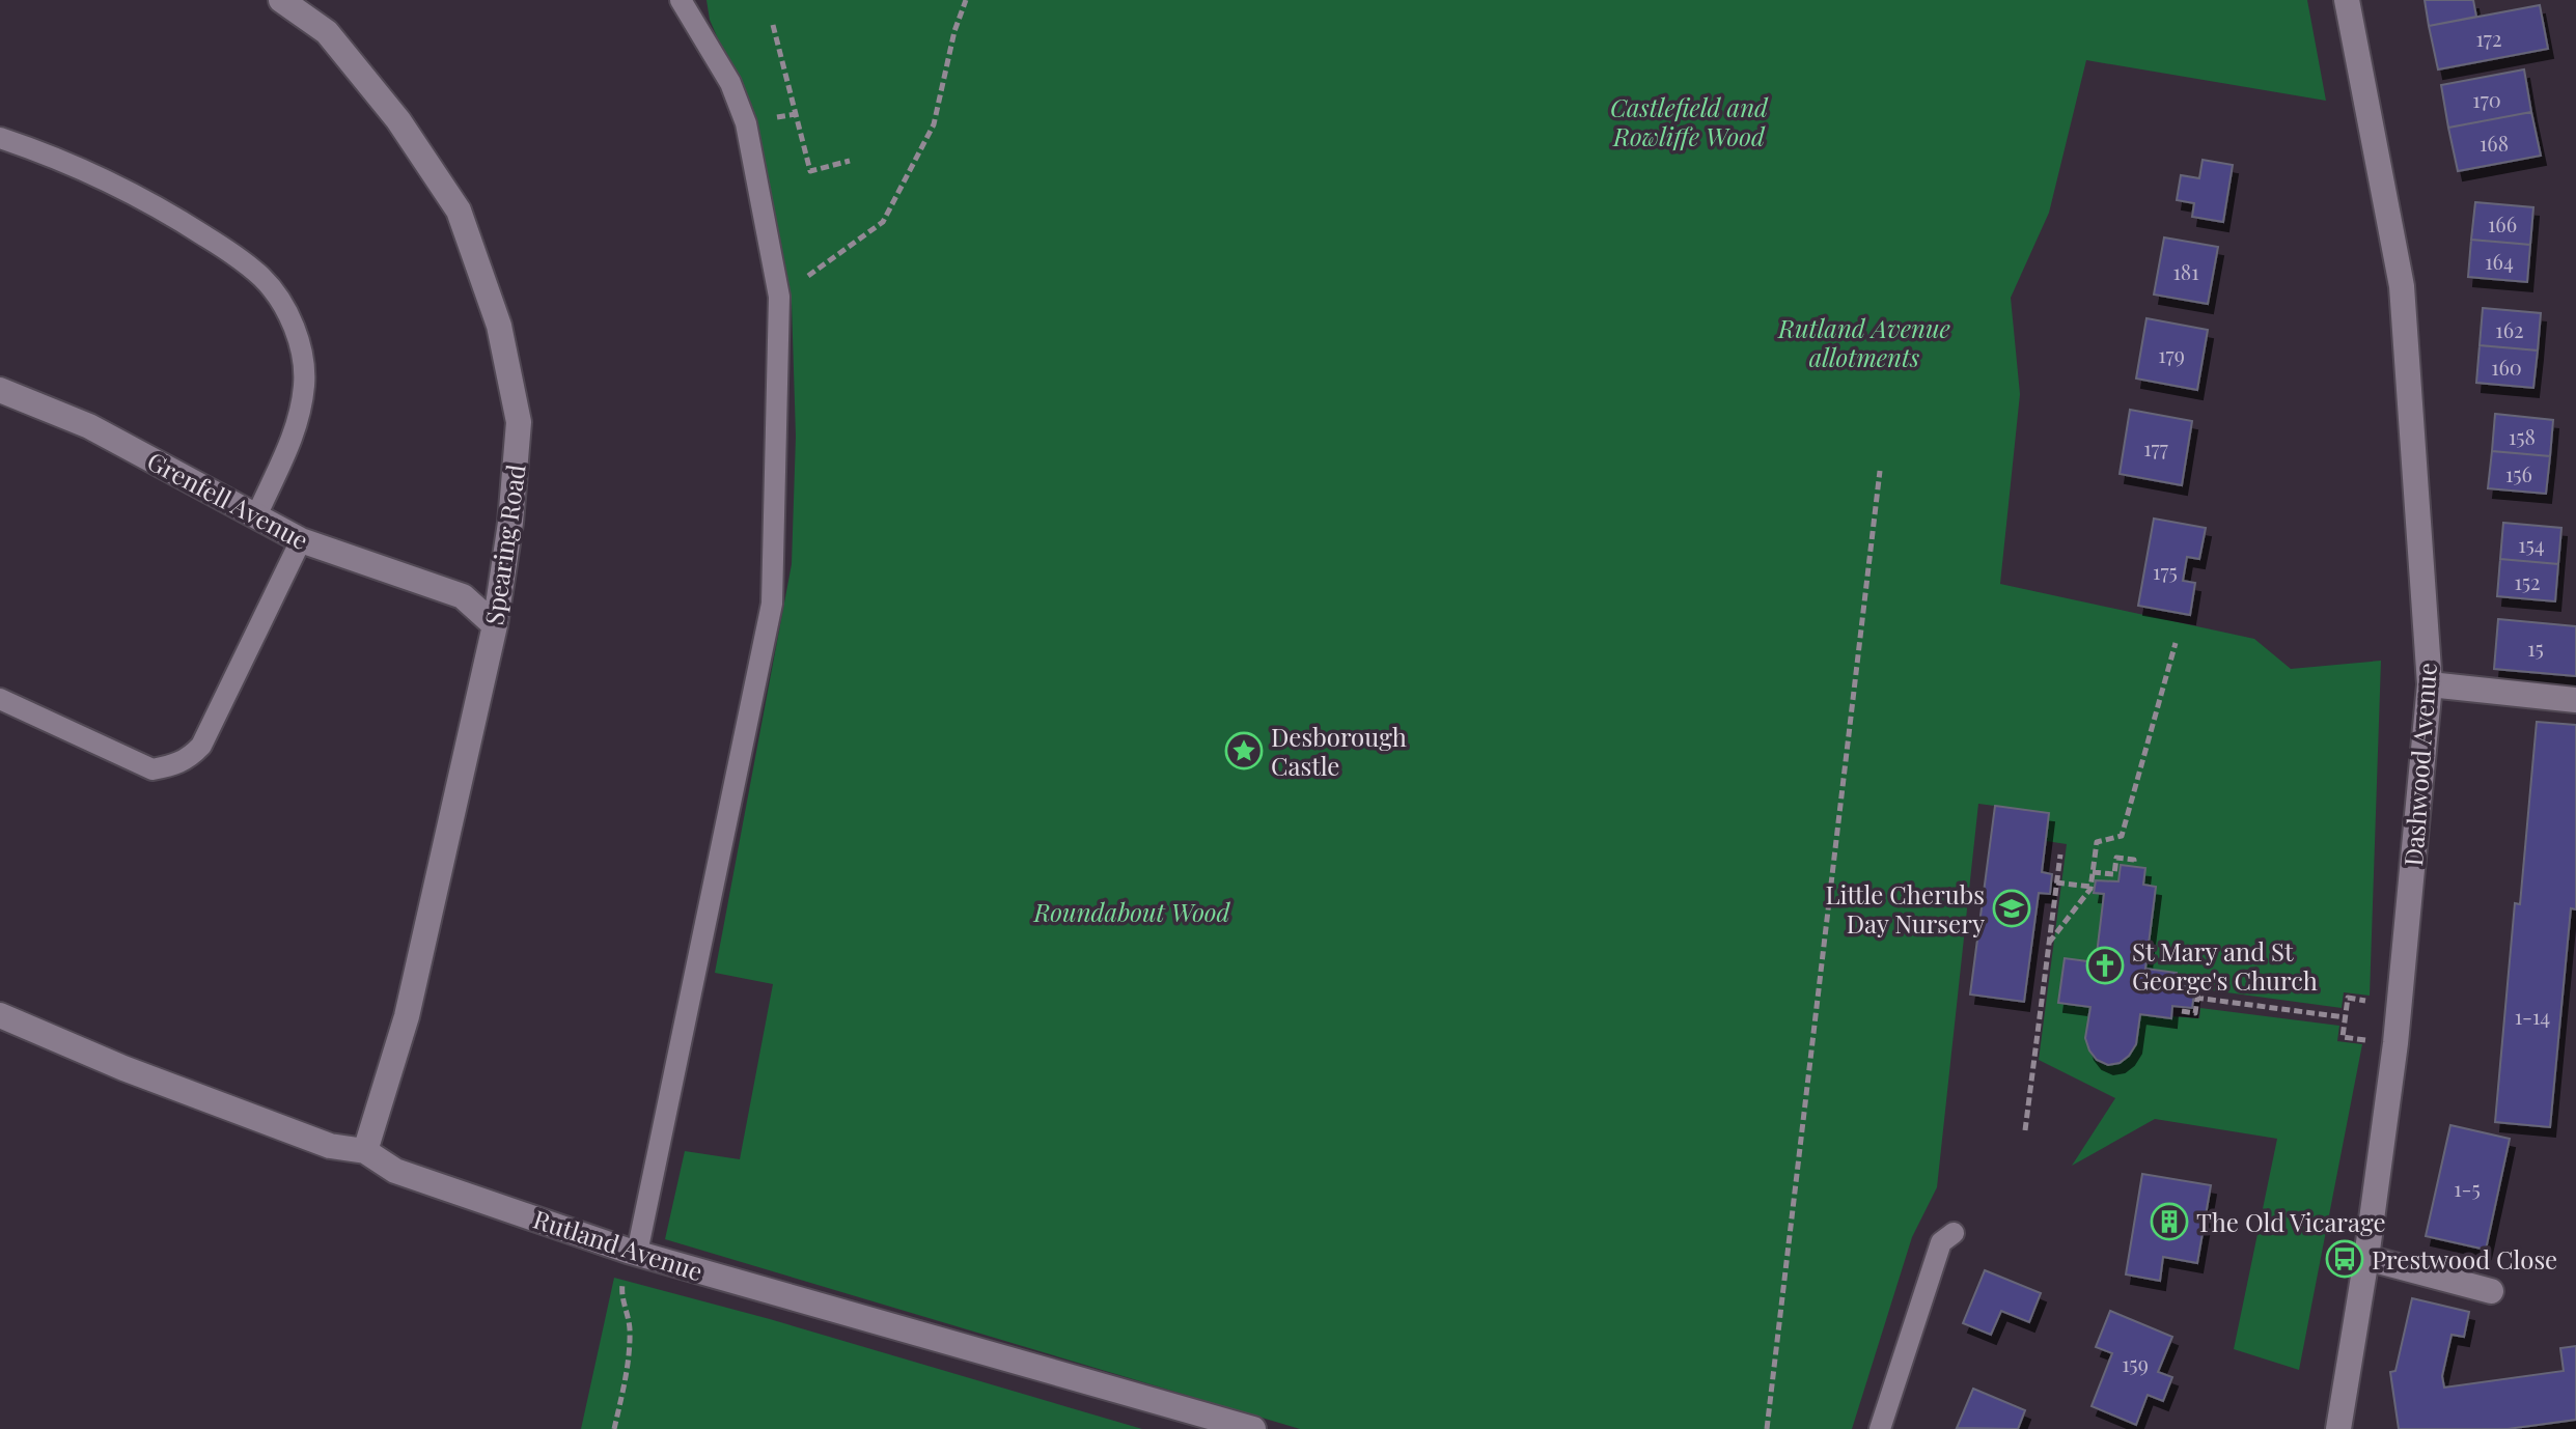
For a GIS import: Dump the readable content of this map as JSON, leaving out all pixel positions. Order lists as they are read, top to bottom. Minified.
{"streets":{"street":["Grenfell Avenue","Spearing Road","Dashwood Avenue","Rutland Avenue"]},"crossings":[["Grenfell Avenue","Spearing Road"],["Spearing Road","Rutland Avenue"]],"parks":["Castlefield and Rowliffe Wood","Rutland Avenue allotments","Roundabout Wood"],"places":{"place":["Desborough Castle"],"school or university":["Little Cherubs Day Nursery"],"church":["St Mary and St George's Church"],"building":["The Old Vicarage"],"bus stop":["Prestwood Close"]},"house_numbers":["172","170","168","166","164","181","162","179","160","158","177","156","154","175","152","15","1-14","1-5","159"]}
